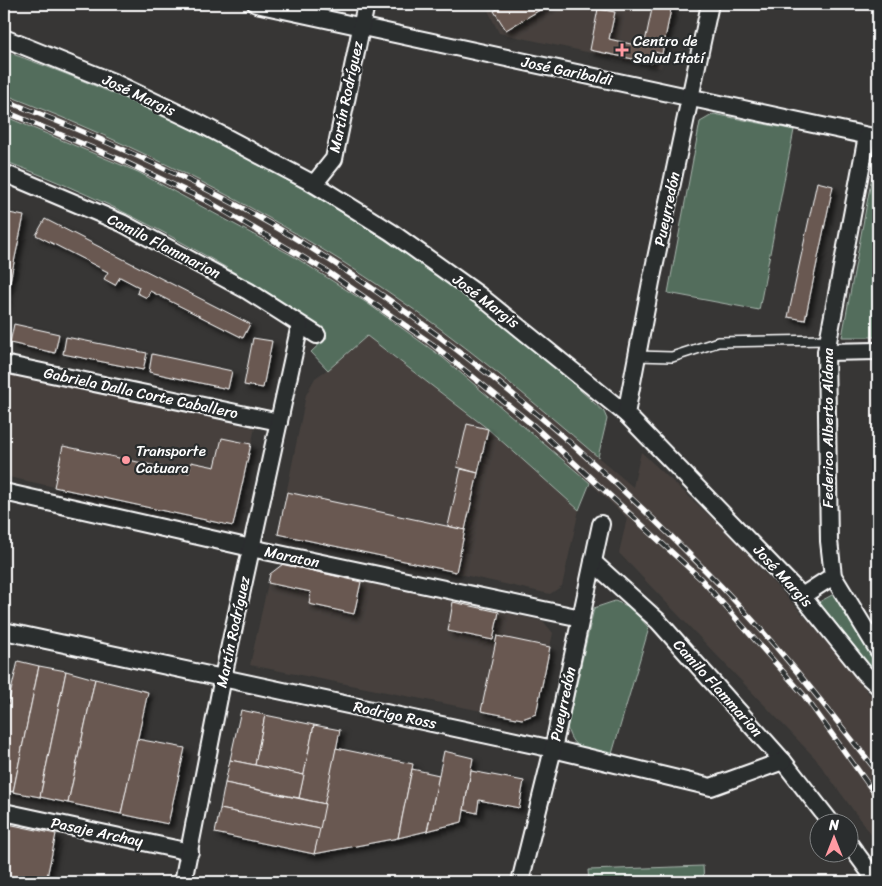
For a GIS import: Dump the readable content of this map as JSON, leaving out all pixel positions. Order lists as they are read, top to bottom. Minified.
{"streets":{"street":["José Garibaldi","José Margis","Martín Rodríguez","Pueyrredón","Camilo Flammarion","Gabriela Dalla Corte Caballero","Federico Alberto Aldana","Maraton","Rodrigo Ross","Pasaje Archay"]},"crossings":[["José Garibaldi","Martín Rodríguez"],["José Garibaldi","Pueyrredón"],["José Garibaldi","Federico Alberto Aldana"],["José Margis","Martín Rodríguez"],["José Margis","Pueyrredón"],["Martín Rodríguez","Camilo Flammarion"],["Martín Rodríguez","Gabriela Dalla Corte Caballero"],["Martín Rodríguez","Maraton"],["Martín Rodríguez","Rodrigo Ross"],["Martín Rodríguez","Pasaje Archay"],["Pueyrredón","Camilo Flammarion"],["Pueyrredón","Maraton"],["Pueyrredón","Rodrigo Ross"],["Camilo Flammarion","Rodrigo Ross"]],"places":{"health":["Centro de Salud Itatí"],"other":["Transporte Catuara"]},"north":"top"}
